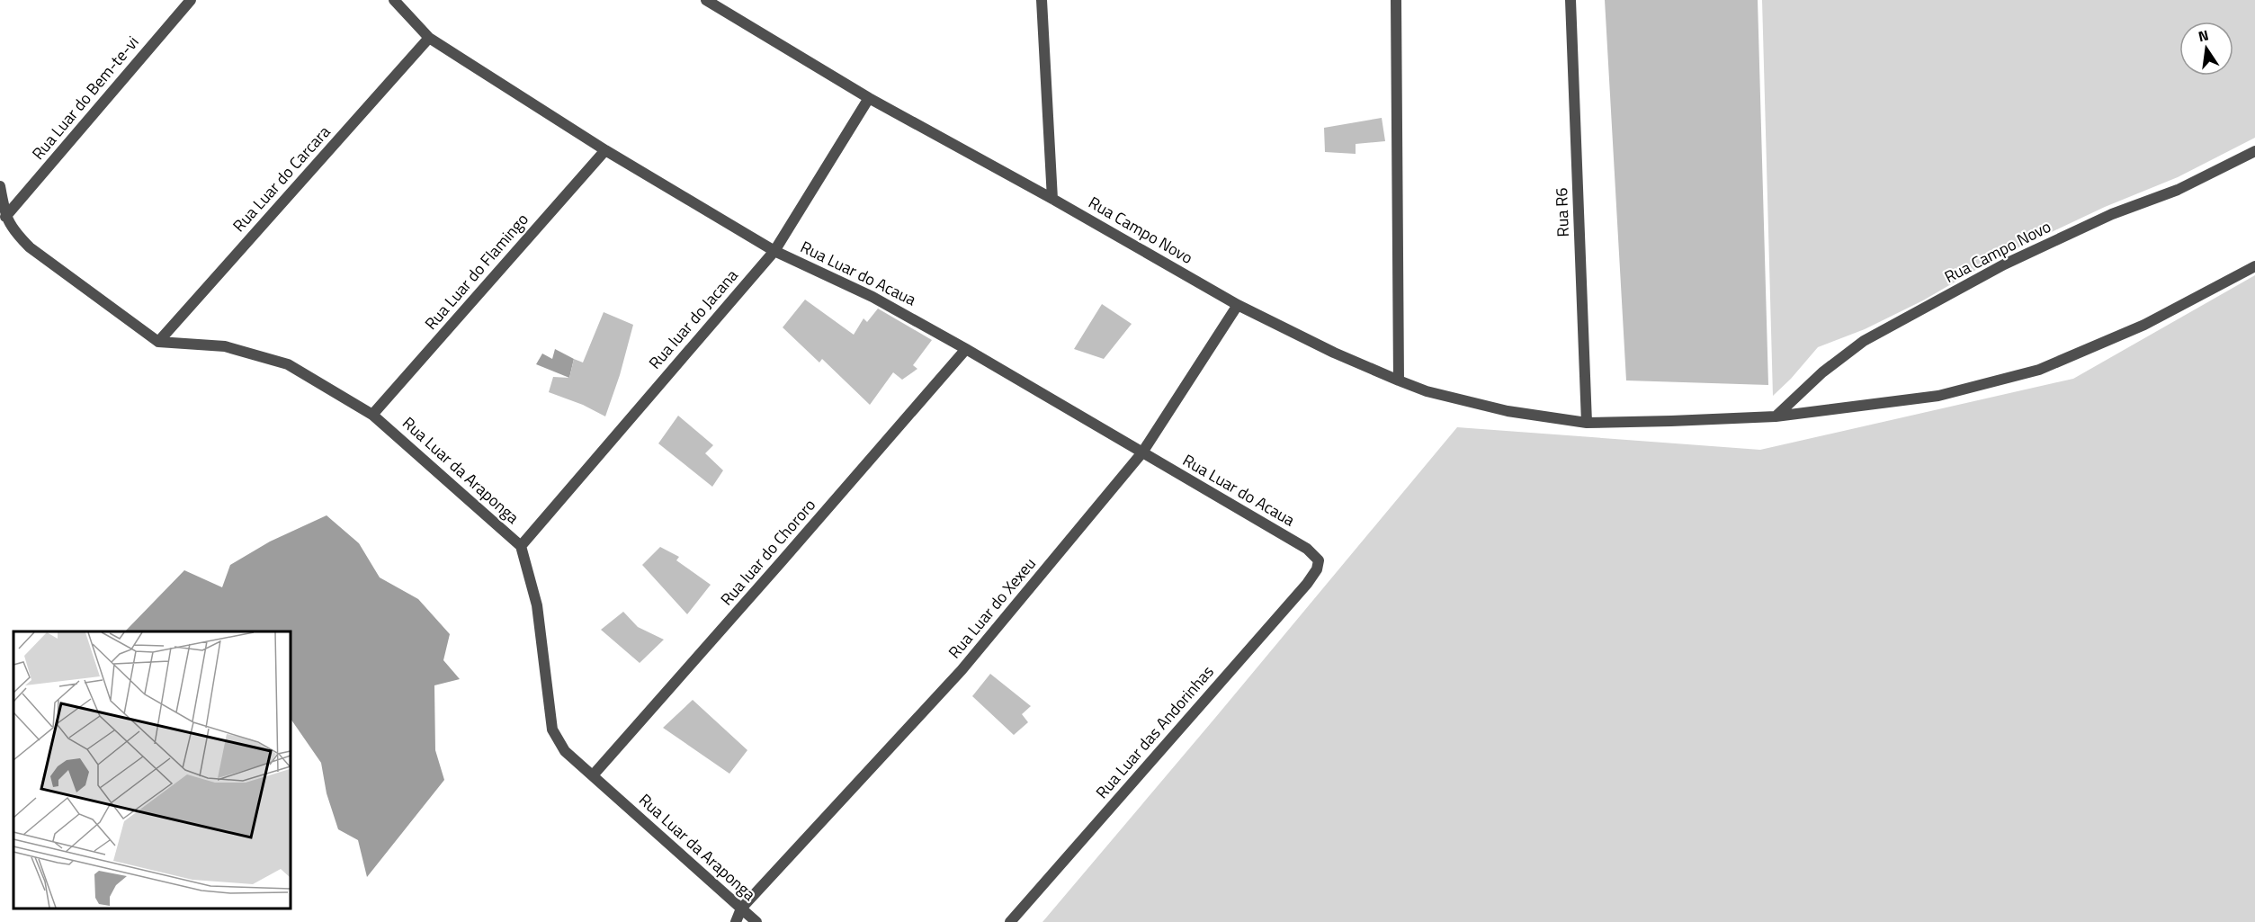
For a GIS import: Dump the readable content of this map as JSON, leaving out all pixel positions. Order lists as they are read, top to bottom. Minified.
{"streets":{"street":["Rua Luar do Bem-te-vi","Rua Luar do Carcara","Rua R6","Rua Campo Novo","Rua Luar do Flamingo","Rua Luar do Acaua","Rua luar do Jacana","Rua Luar da Araponga","Rua luar do Chororo","Rua Luar do Xexeu","Rua Luar das Andorinhas"]},"crossings":[["Rua Luar do Carcara","Rua Luar do Acaua"],["Rua Luar do Carcara","Rua Luar da Araponga"],["Rua R6","Rua Campo Novo"],["Rua Campo Novo","Rua luar do Jacana"],["Rua Campo Novo","Rua Luar do Xexeu"],["Rua Luar do Flamingo","Rua Luar do Acaua"],["Rua Luar do Flamingo","Rua Luar da Araponga"],["Rua Luar do Acaua","Rua luar do Jacana"],["Rua Luar do Acaua","Rua luar do Chororo"],["Rua Luar do Acaua","Rua Luar do Xexeu"],["Rua Luar do Acaua","Rua Luar das Andorinhas"],["Rua luar do Jacana","Rua Luar da Araponga"],["Rua Luar da Araponga","Rua luar do Chororo"],["Rua Luar da Araponga","Rua Luar do Xexeu"]],"north":"top"}
